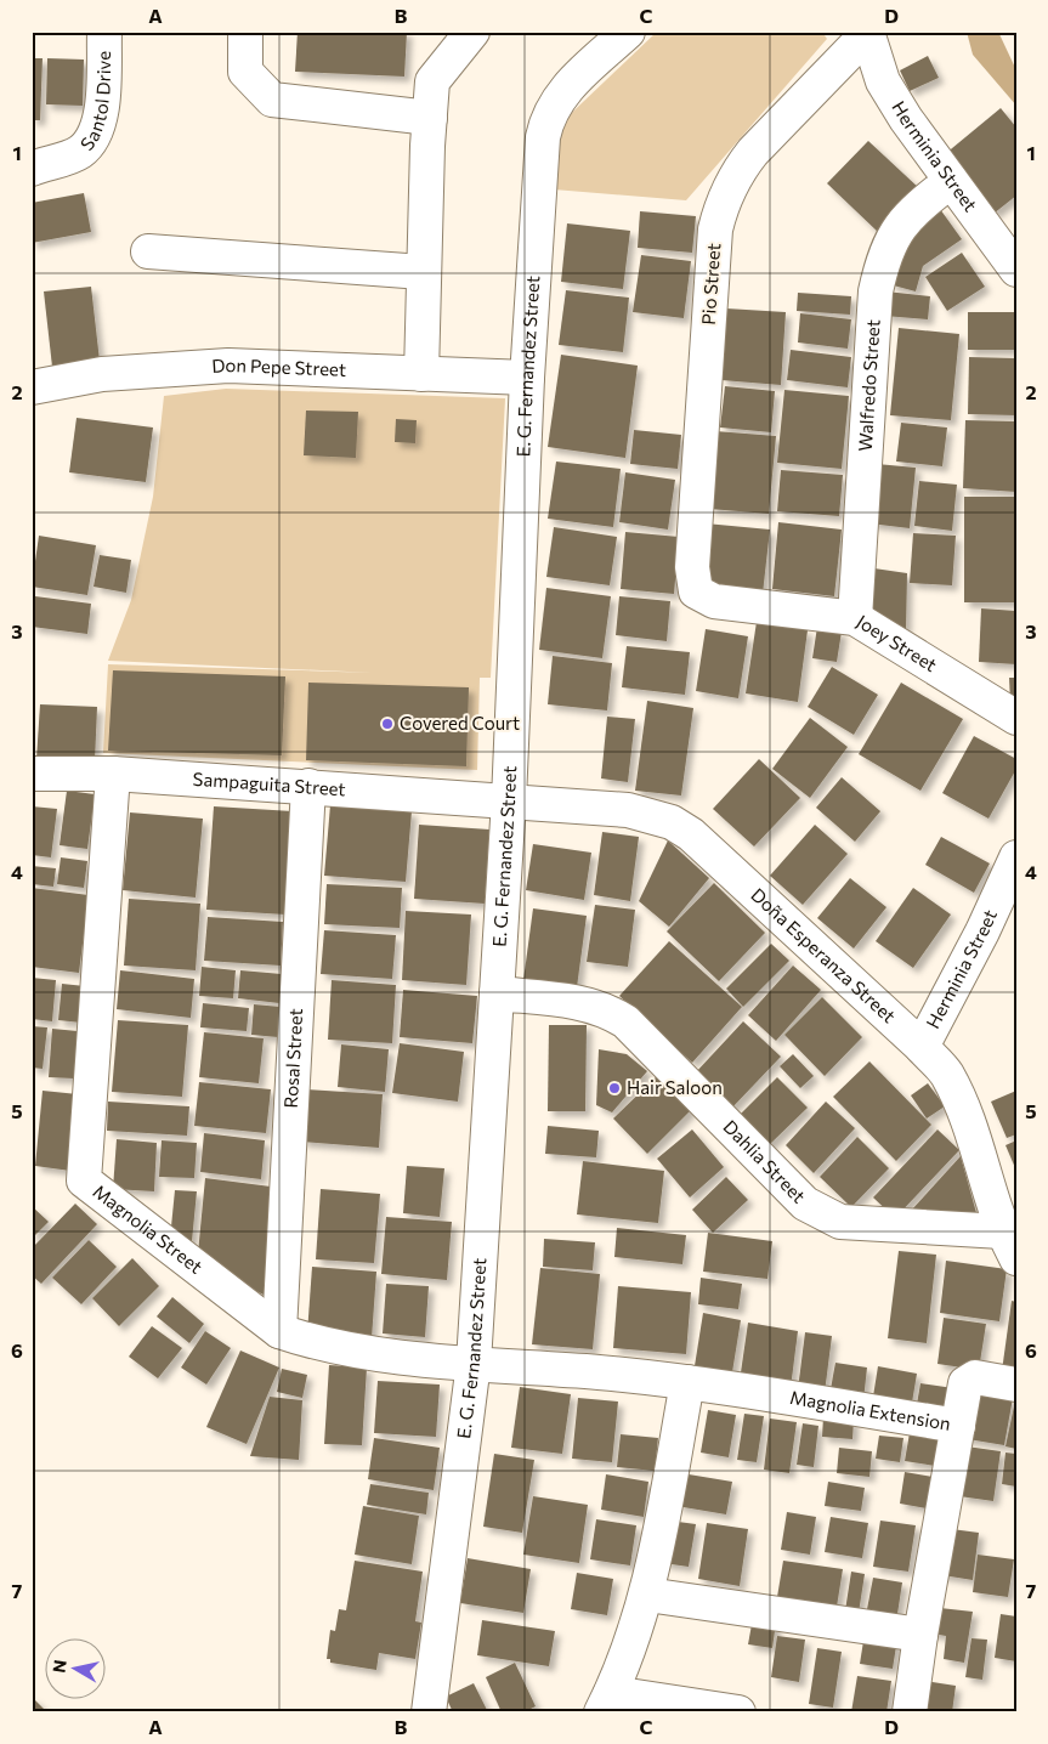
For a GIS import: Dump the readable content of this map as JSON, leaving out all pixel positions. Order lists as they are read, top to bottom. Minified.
{"streets":{"street":["Santol Drive","Herminia Street","Pio Street","E. G. Fernandez Street","Don Pepe Street","Walfredo Street","Joey Street","Sampaguita Street","Doña Esperanza Street","Rosal Street","Dahlia Street","Magnolia Street","Magnolia Extension"]},"crossings":[["Herminia Street","Pio Street"],["Herminia Street","Walfredo Street"],["Herminia Street","Doña Esperanza Street"],["Pio Street","Joey Street"],["E. G. Fernandez Street","Don Pepe Street"],["E. G. Fernandez Street","Sampaguita Street"],["E. G. Fernandez Street","Doña Esperanza Street"],["E. G. Fernandez Street","Dahlia Street"],["E. G. Fernandez Street","Magnolia Street"],["Walfredo Street","Joey Street"],["Sampaguita Street","Doña Esperanza Street"],["Sampaguita Street","Rosal Street"],["Sampaguita Street","Magnolia Street"],["Doña Esperanza Street","Dahlia Street"],["Rosal Street","Magnolia Street"],["Magnolia Street","Magnolia Extension"]],"places":["Covered Court","Hair Saloon"],"north":"left","grid":{"columns":["A","B","C","D"],"rows":["1","2","3","4","5","6","7"]}}
